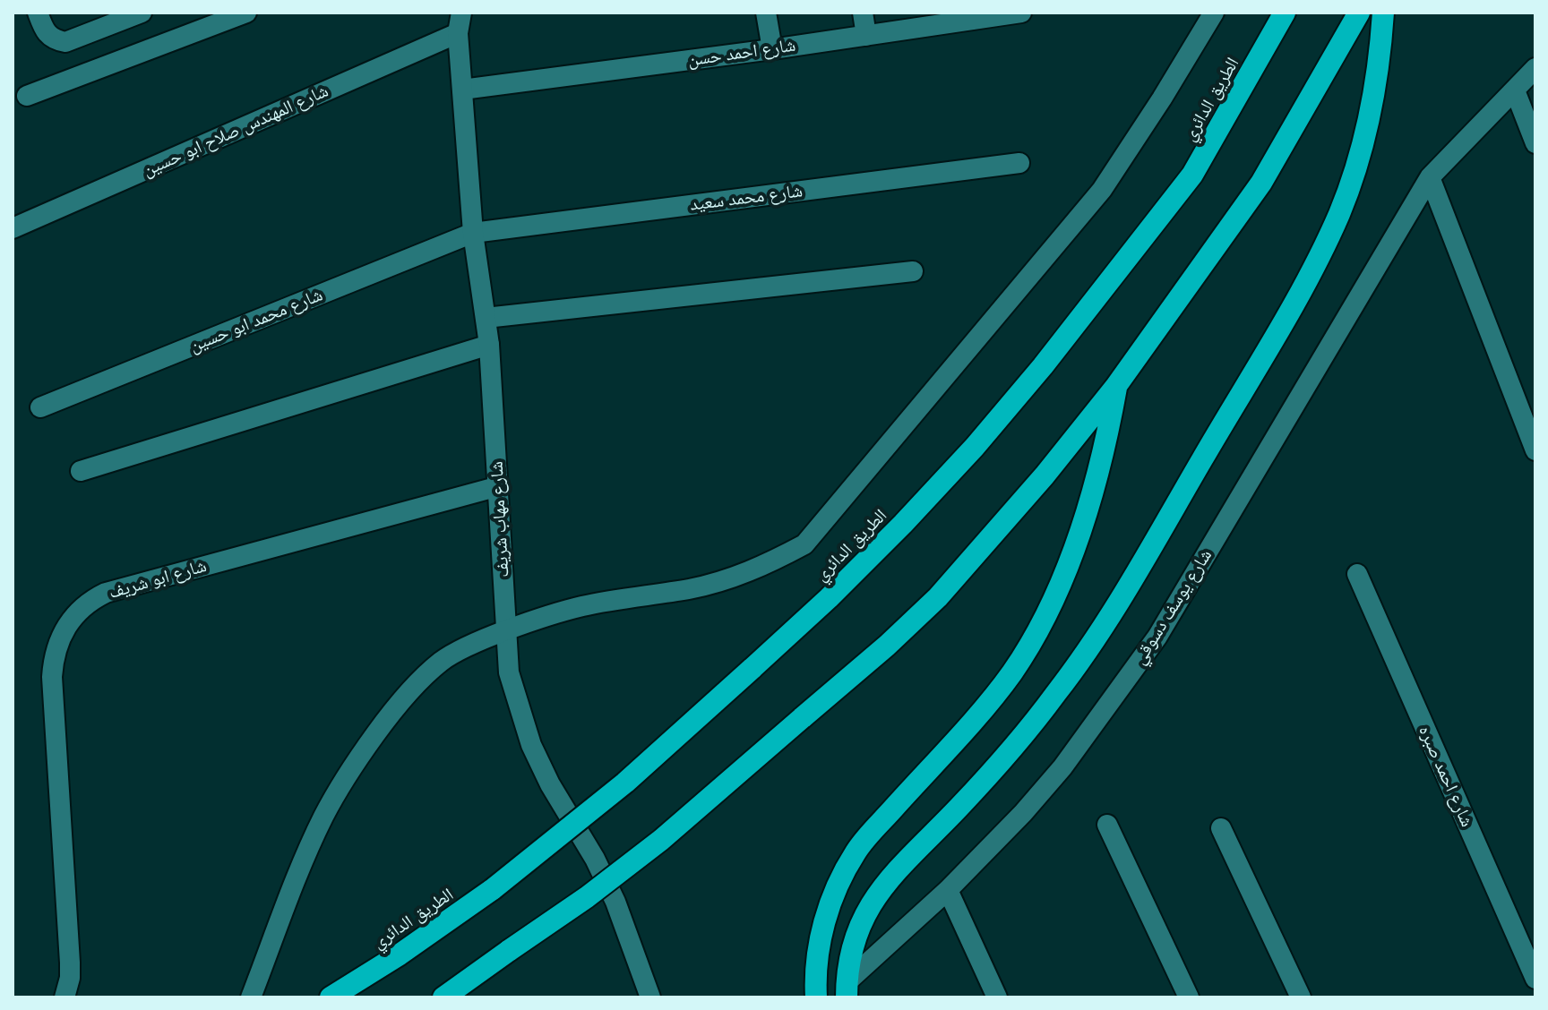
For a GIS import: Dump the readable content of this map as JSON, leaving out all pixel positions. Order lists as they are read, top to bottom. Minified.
{"streets":{"highway":["الطريق الدائري"],"street":["شارع احمد حسن","شارع المهندس صلاح ابو حسين","شارع محمد سعيد","شارع محمد ابو حسين","شارع مهاب شريف","شارع ابو شريف","شارع يوسف دسوقي","شارع احمد صبره"]},"crossings":[["شارع احمد حسن","شارع مهاب شريف"],["شارع المهندس صلاح ابو حسين","شارع مهاب شريف"],["شارع محمد سعيد","شارع محمد ابو حسين"],["شارع محمد سعيد","شارع مهاب شريف"],["شارع محمد ابو حسين","شارع مهاب شريف"],["شارع مهاب شريف","شارع ابو شريف"]]}
